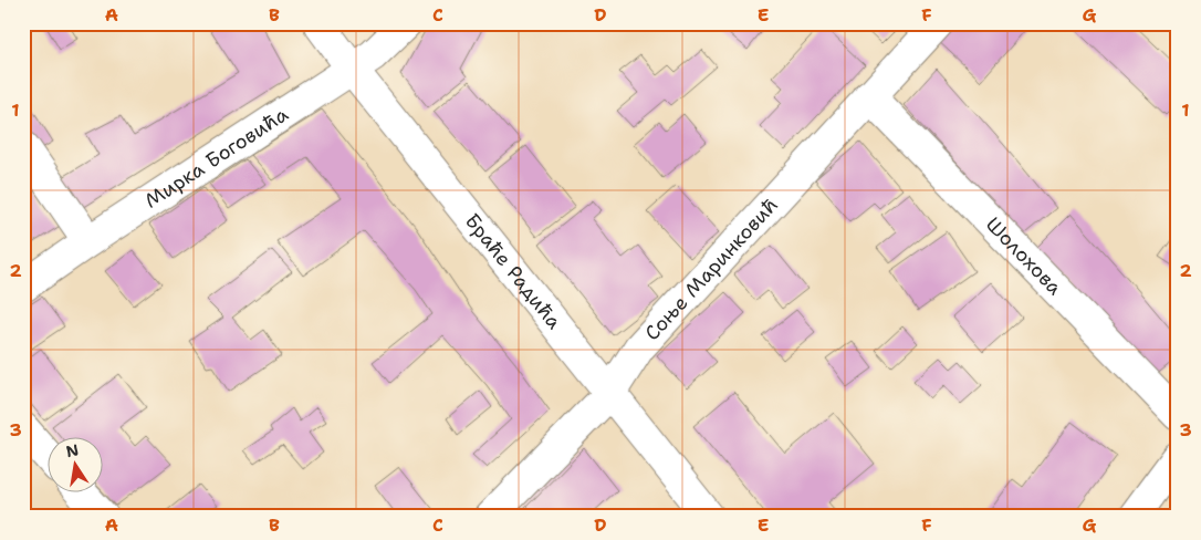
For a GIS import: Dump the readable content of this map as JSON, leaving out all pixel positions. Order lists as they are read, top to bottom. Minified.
{"streets":{"street":["Мирка Боговића","Шолохова","Соње Маринковић","Браће Радића"]},"crossings":[["Мирка Боговића","Браће Радића"],["Шолохова","Соње Маринковић"],["Соње Маринковић","Браће Радића"]],"north":"top","grid":{"columns":["A","B","C","D","E","F","G"],"rows":["1","2","3"]}}
